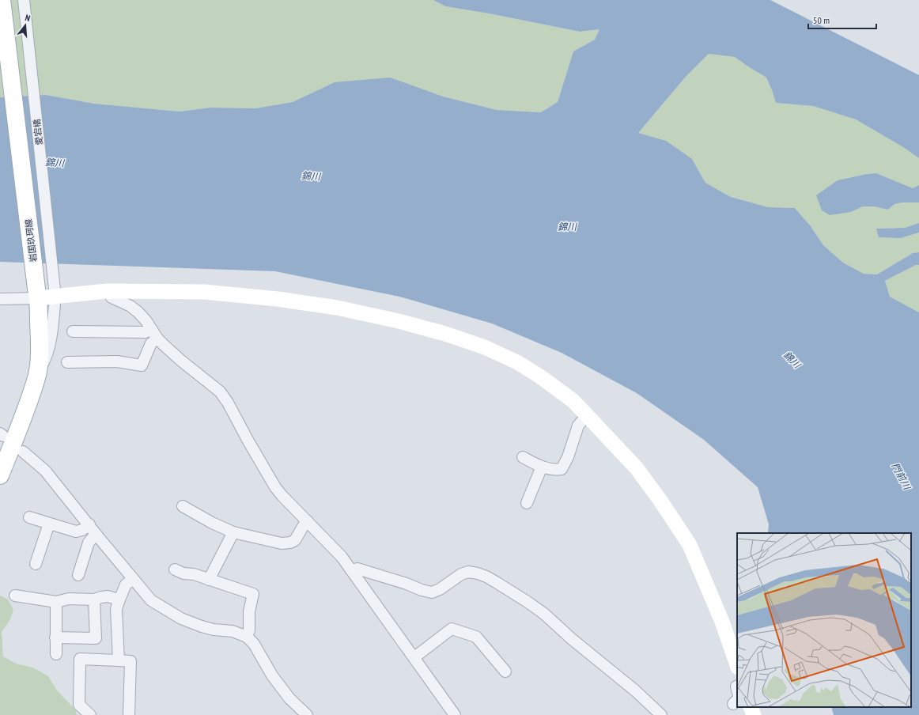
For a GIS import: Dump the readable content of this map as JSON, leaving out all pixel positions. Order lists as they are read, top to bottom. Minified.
{"streets":{"main road":["岩国玖珂線"],"street":["愛宕橋"]},"crossings":[["愛宕橋","岩国玖珂線"]],"water":["錦川","門前川"],"scale_bar":"50 m","north":"top"}
